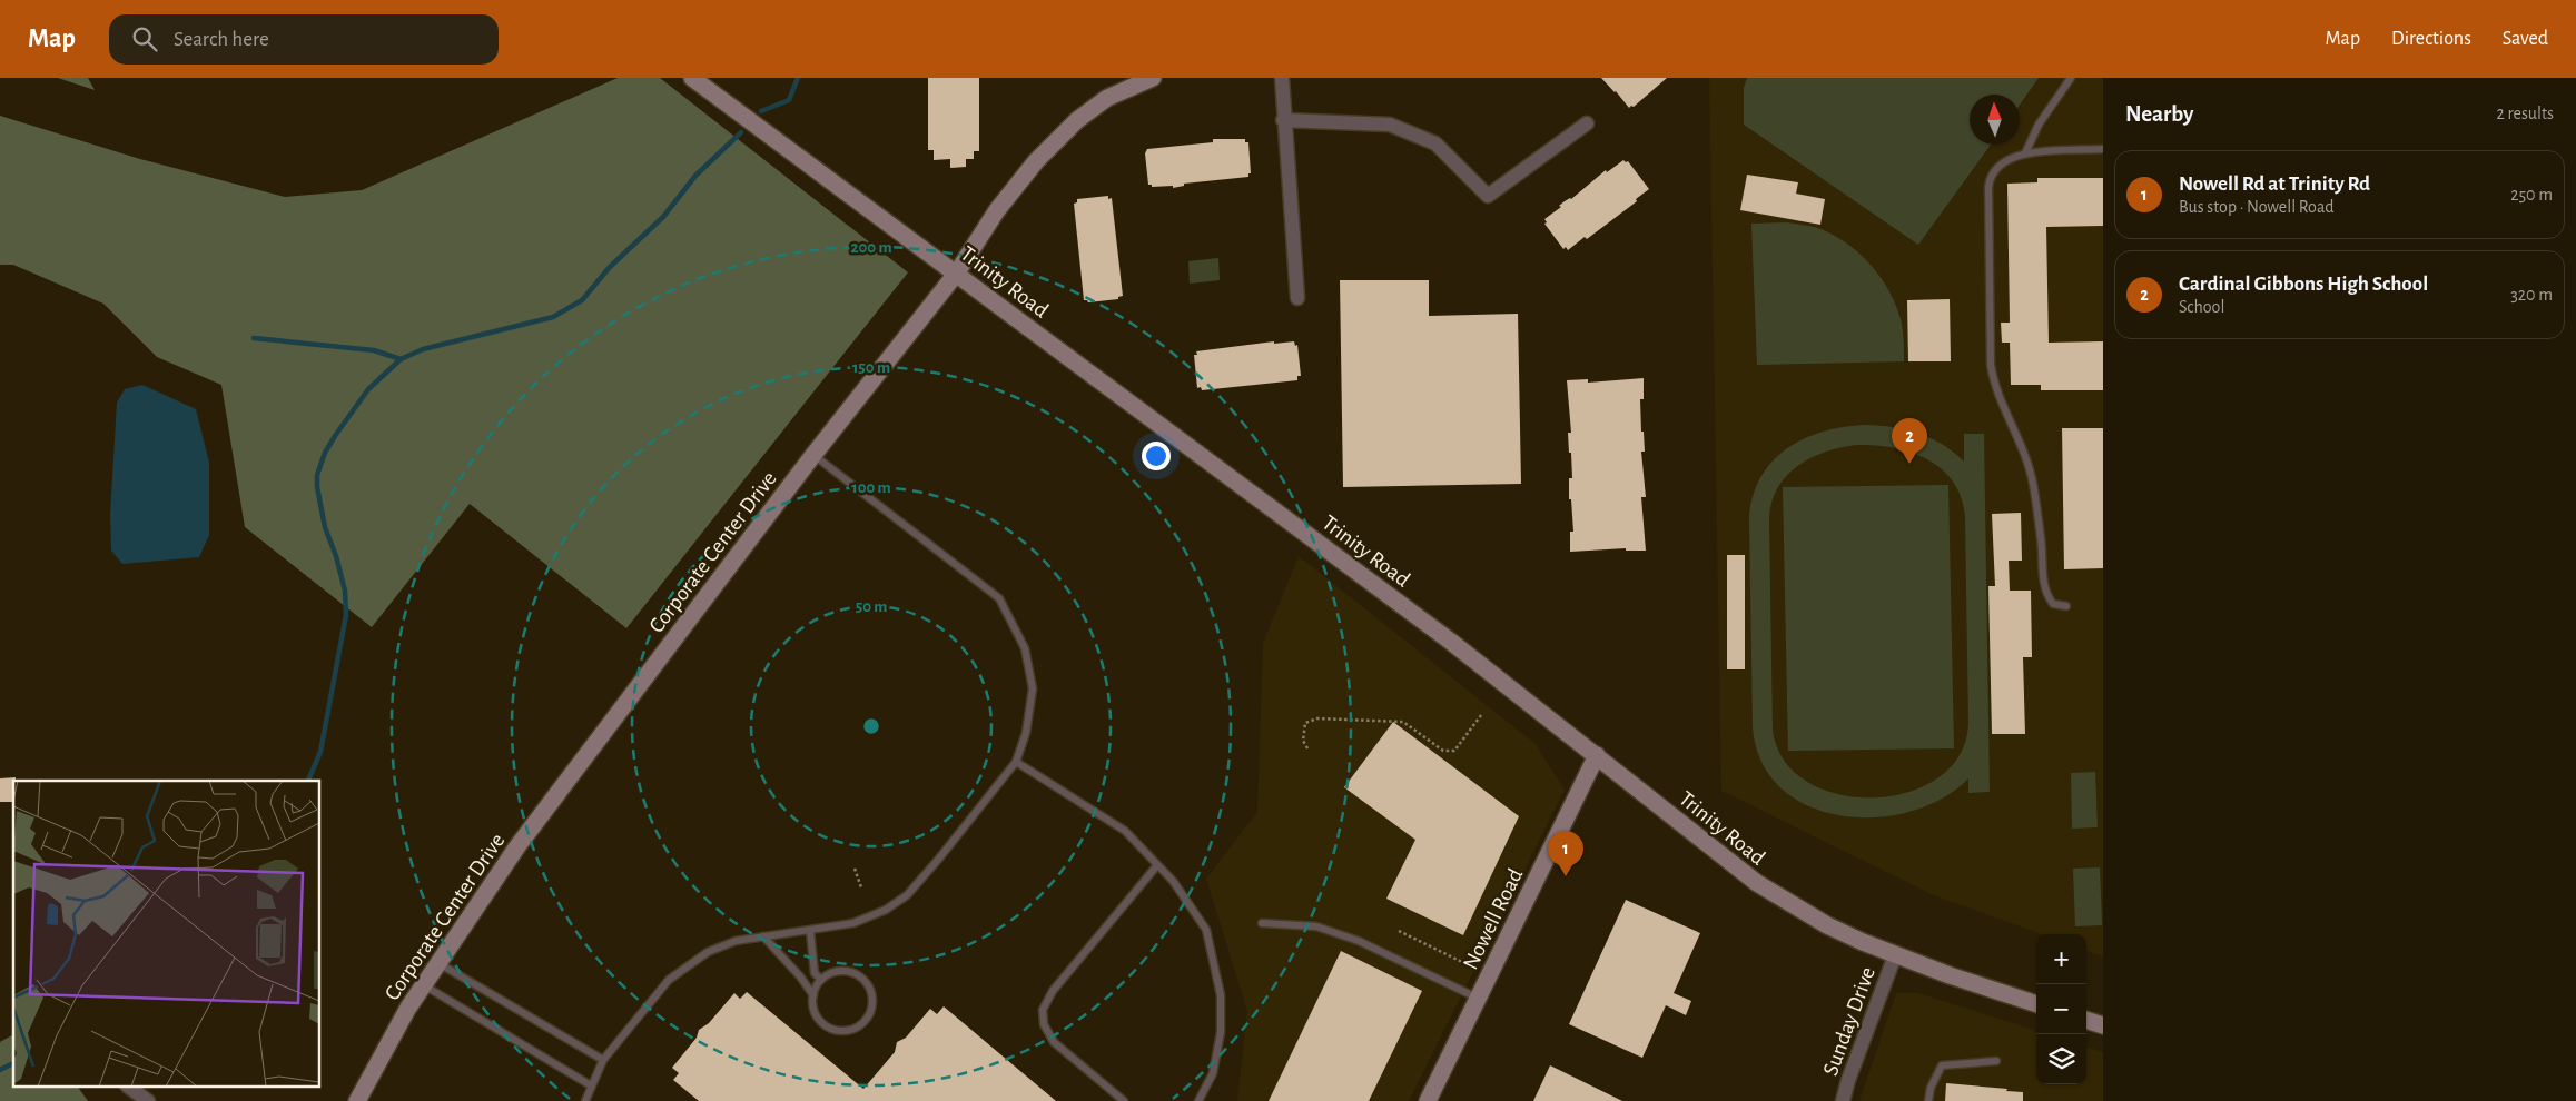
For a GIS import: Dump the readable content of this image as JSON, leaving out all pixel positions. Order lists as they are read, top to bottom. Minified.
{"streets":{"street":["Trinity Road","Corporate Center Drive","Nowell Road","Sunday Drive"]},"crossings":[["Trinity Road","Corporate Center Drive"],["Trinity Road","Nowell Road"],["Trinity Road","Sunday Drive"]],"north":"top","page":{"header":"Map","search":"Search here","nav":["Map","Directions","Saved"],"heading":["Nearby","2 results"],"list":[{"mark":"1","name":"Nowell Rd at Trinity Rd","note":"Bus stop · Nowell Road","value":"250 m"},{"mark":"2","name":"Cardinal Gibbons High School","note":"School","value":"320 m"}],"pins":["2","1"],"map_buttons":["+","−"]},"rings":["200 m","150 m","100 m","50 m"]}
